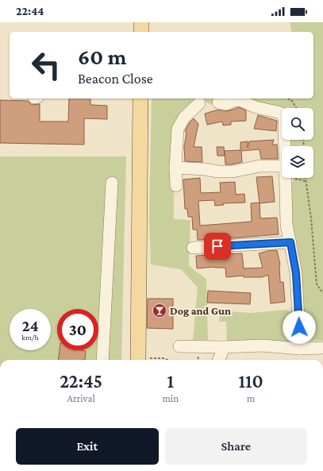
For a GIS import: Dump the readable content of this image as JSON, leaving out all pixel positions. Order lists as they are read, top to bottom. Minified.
{"places":{"bar":["Dog and Gun"]},"page":{"status":"22:44","turn":["60 m","Beacon Close"],"speed":"24 km/h","limit":"30","eta":["22:45","Arrival","1","min","110","m"],"buttons":["Exit","Share"]}}
